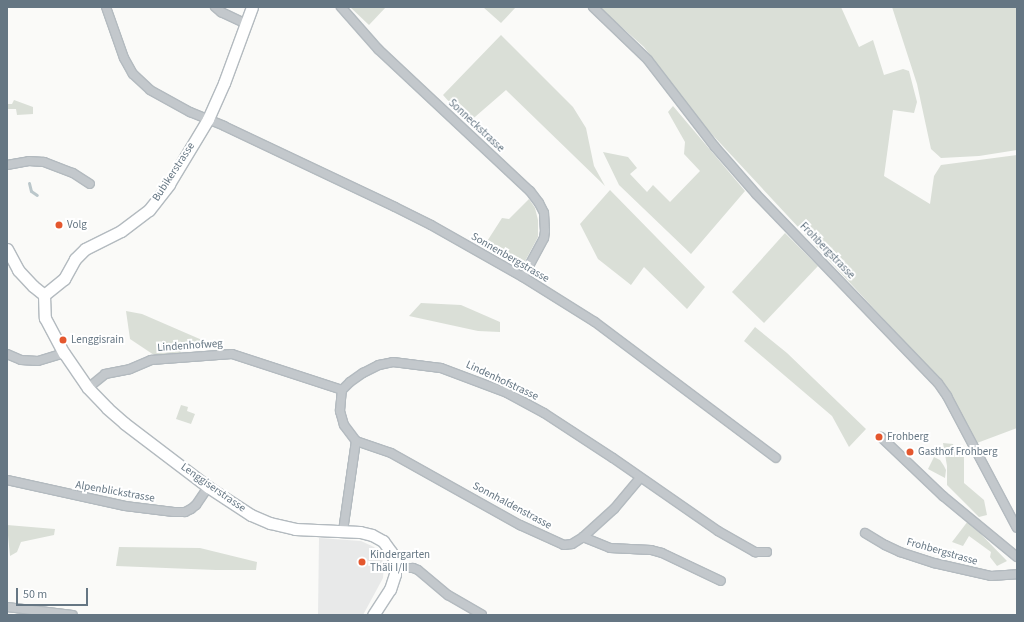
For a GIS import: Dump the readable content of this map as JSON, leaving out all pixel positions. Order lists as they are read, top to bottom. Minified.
{"streets":{"street":["Sonneckstrasse","Bubikerstrasse","Frohbergstrasse","Sonnenbergstrasse","Lindenhofweg","Lindenhofstrasse","Lenggiserstrasse","Alpenblickstrasse","Sonnhaldenstrasse"]},"crossings":[["Sonneckstrasse","Sonnenbergstrasse"],["Bubikerstrasse","Sonnenbergstrasse"],["Bubikerstrasse","Lenggiserstrasse"],["Lindenhofweg","Lindenhofstrasse"],["Lindenhofweg","Lenggiserstrasse"],["Lindenhofstrasse","Sonnhaldenstrasse"],["Lenggiserstrasse","Alpenblickstrasse"]],"places":["Volg","Lenggisrain","Frohberg","Gasthof Frohberg","Kindergarten Thäli I/II"],"scale_bar":"50 m"}
